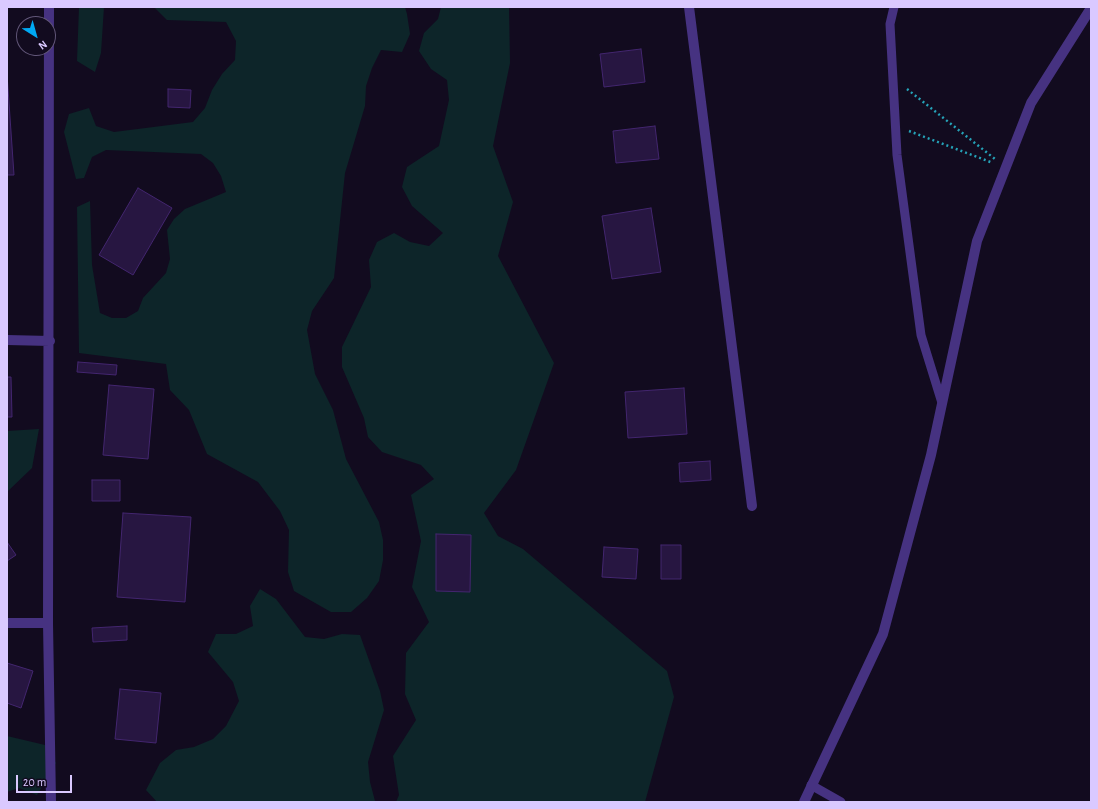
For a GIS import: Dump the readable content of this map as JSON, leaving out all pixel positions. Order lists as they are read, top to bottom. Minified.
{"scale_bar":"20 m","north":"bottom right"}
